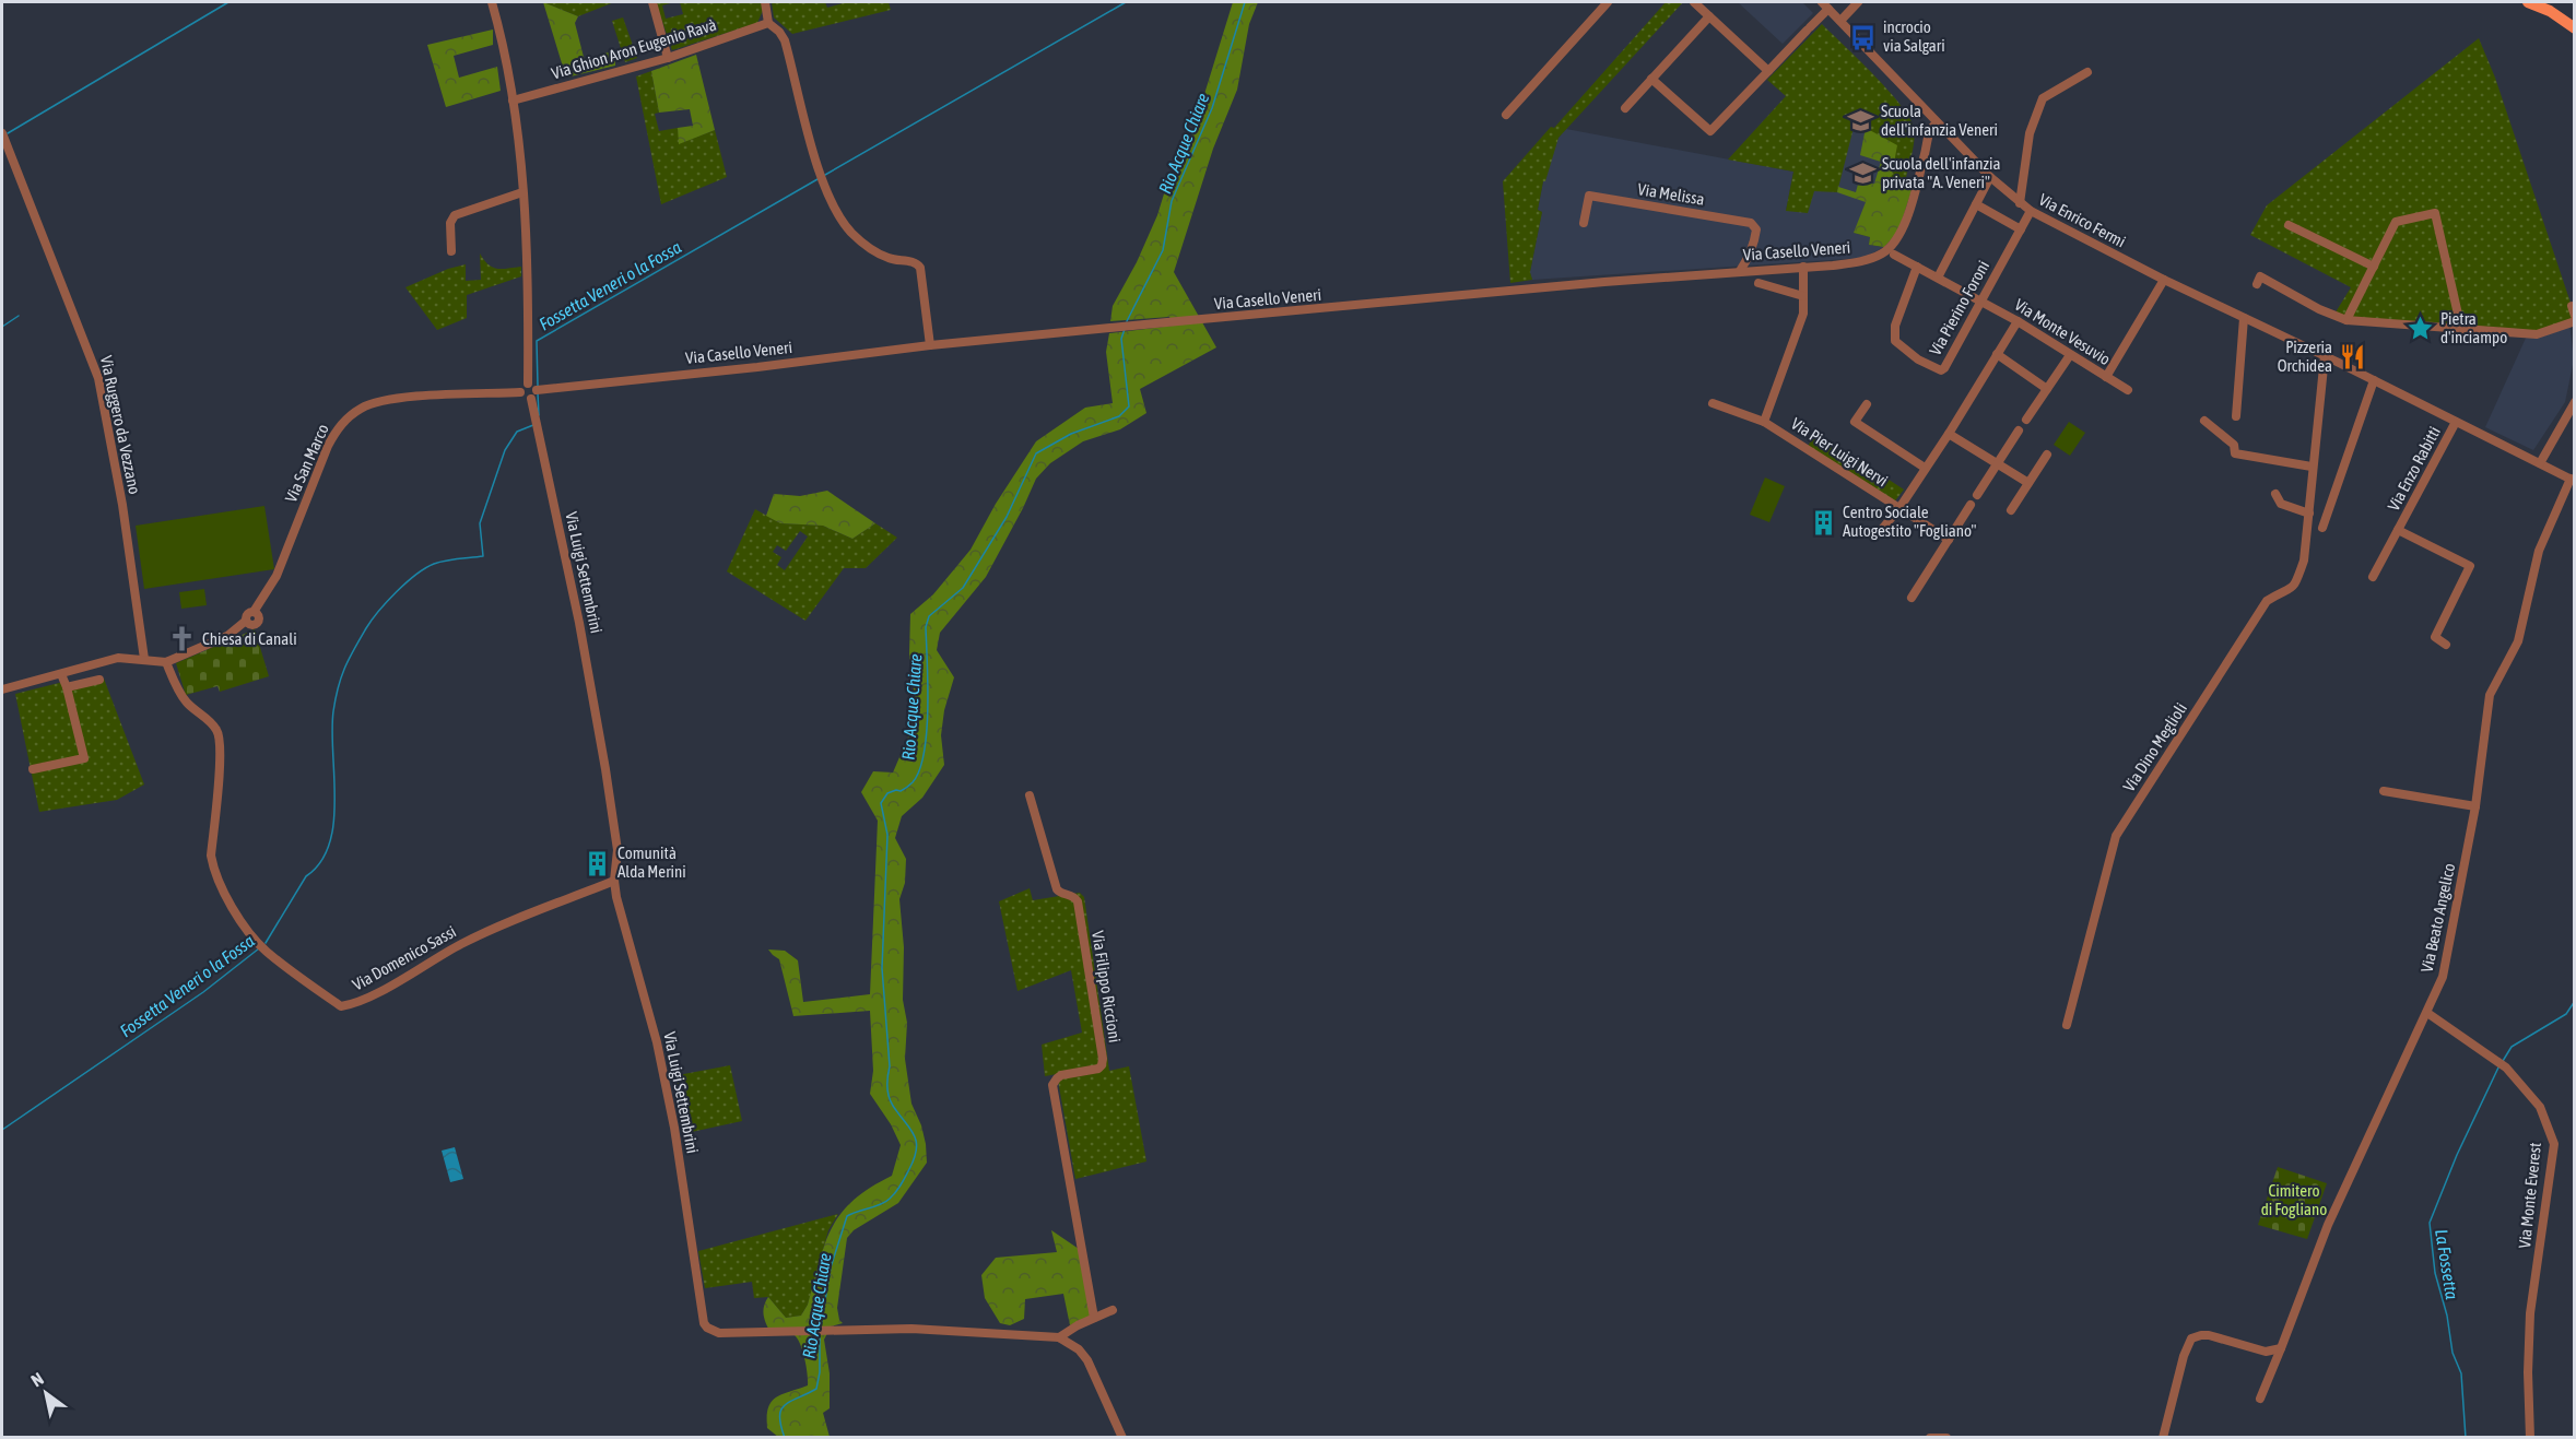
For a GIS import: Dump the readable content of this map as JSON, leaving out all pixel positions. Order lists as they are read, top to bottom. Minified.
{"streets":{"street":["Via Ghion Aron Eugenio Ravà","Via Melissa","Via Enrico Fermi","Via Casello Veneri","Via Pierino Foroni","Via Monte Vesuvio","Via Ruggero da Vezzano","Via Pier Luigi Nervi","Via San Marco","Via Enzo Rabitti","Via Luigi Settembrini","Via Dino Meglioli","Via Beato Angelico","Via Domenico Sassi","Via Filippo Riccioni","Via Monte Everest"]},"crossings":[["Via Melissa","Via Casello Veneri"],["Via Enrico Fermi","Via Casello Veneri"],["Via Enrico Fermi","Via Pierino Foroni"],["Via Enrico Fermi","Via Enzo Rabitti"],["Via Enrico Fermi","Via Dino Meglioli"],["Via Enrico Fermi","Via Beato Angelico"],["Via Pierino Foroni","Via Monte Vesuvio"],["Via San Marco","Via Domenico Sassi"],["Via Luigi Settembrini","Via Domenico Sassi"],["Via Beato Angelico","Via Monte Everest"]],"water":["Rio Acque Chiare","Fossetta Veneri o la Fossa","La Fossetta"],"parks":["Cimitero di Fogliano"],"places":{"bus stop":["incrocio via Salgari"],"school or university":["Scuola dell'infanzia Veneri","Scuola dell'infanzia privata \"A. Veneri\""],"place":["Pietra d'inciampo"],"restaurant":["Pizzeria Orchidea"],"building":["Centro Sociale Autogestito \"Fogliano\"","Comunità Alda Merini"],"church":["Chiesa di Canali"]},"north":"top left"}
